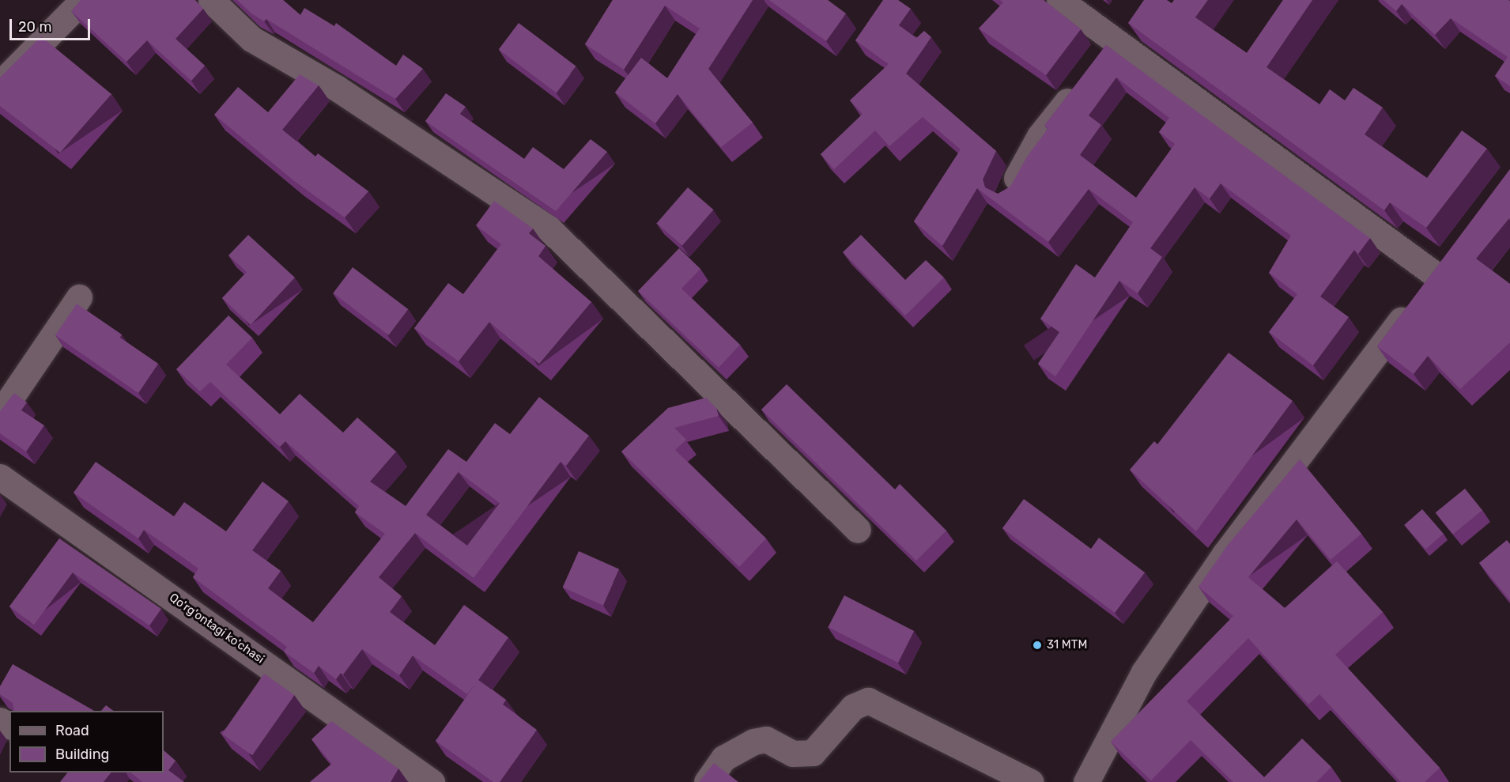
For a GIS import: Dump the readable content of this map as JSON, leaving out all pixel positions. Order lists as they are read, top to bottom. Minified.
{"streets":{"street":["Qo'rg'ontagi ko'chasi"]},"places":["31 MTM"],"legend":["Road","Building"],"scale_bar":"20 m"}
